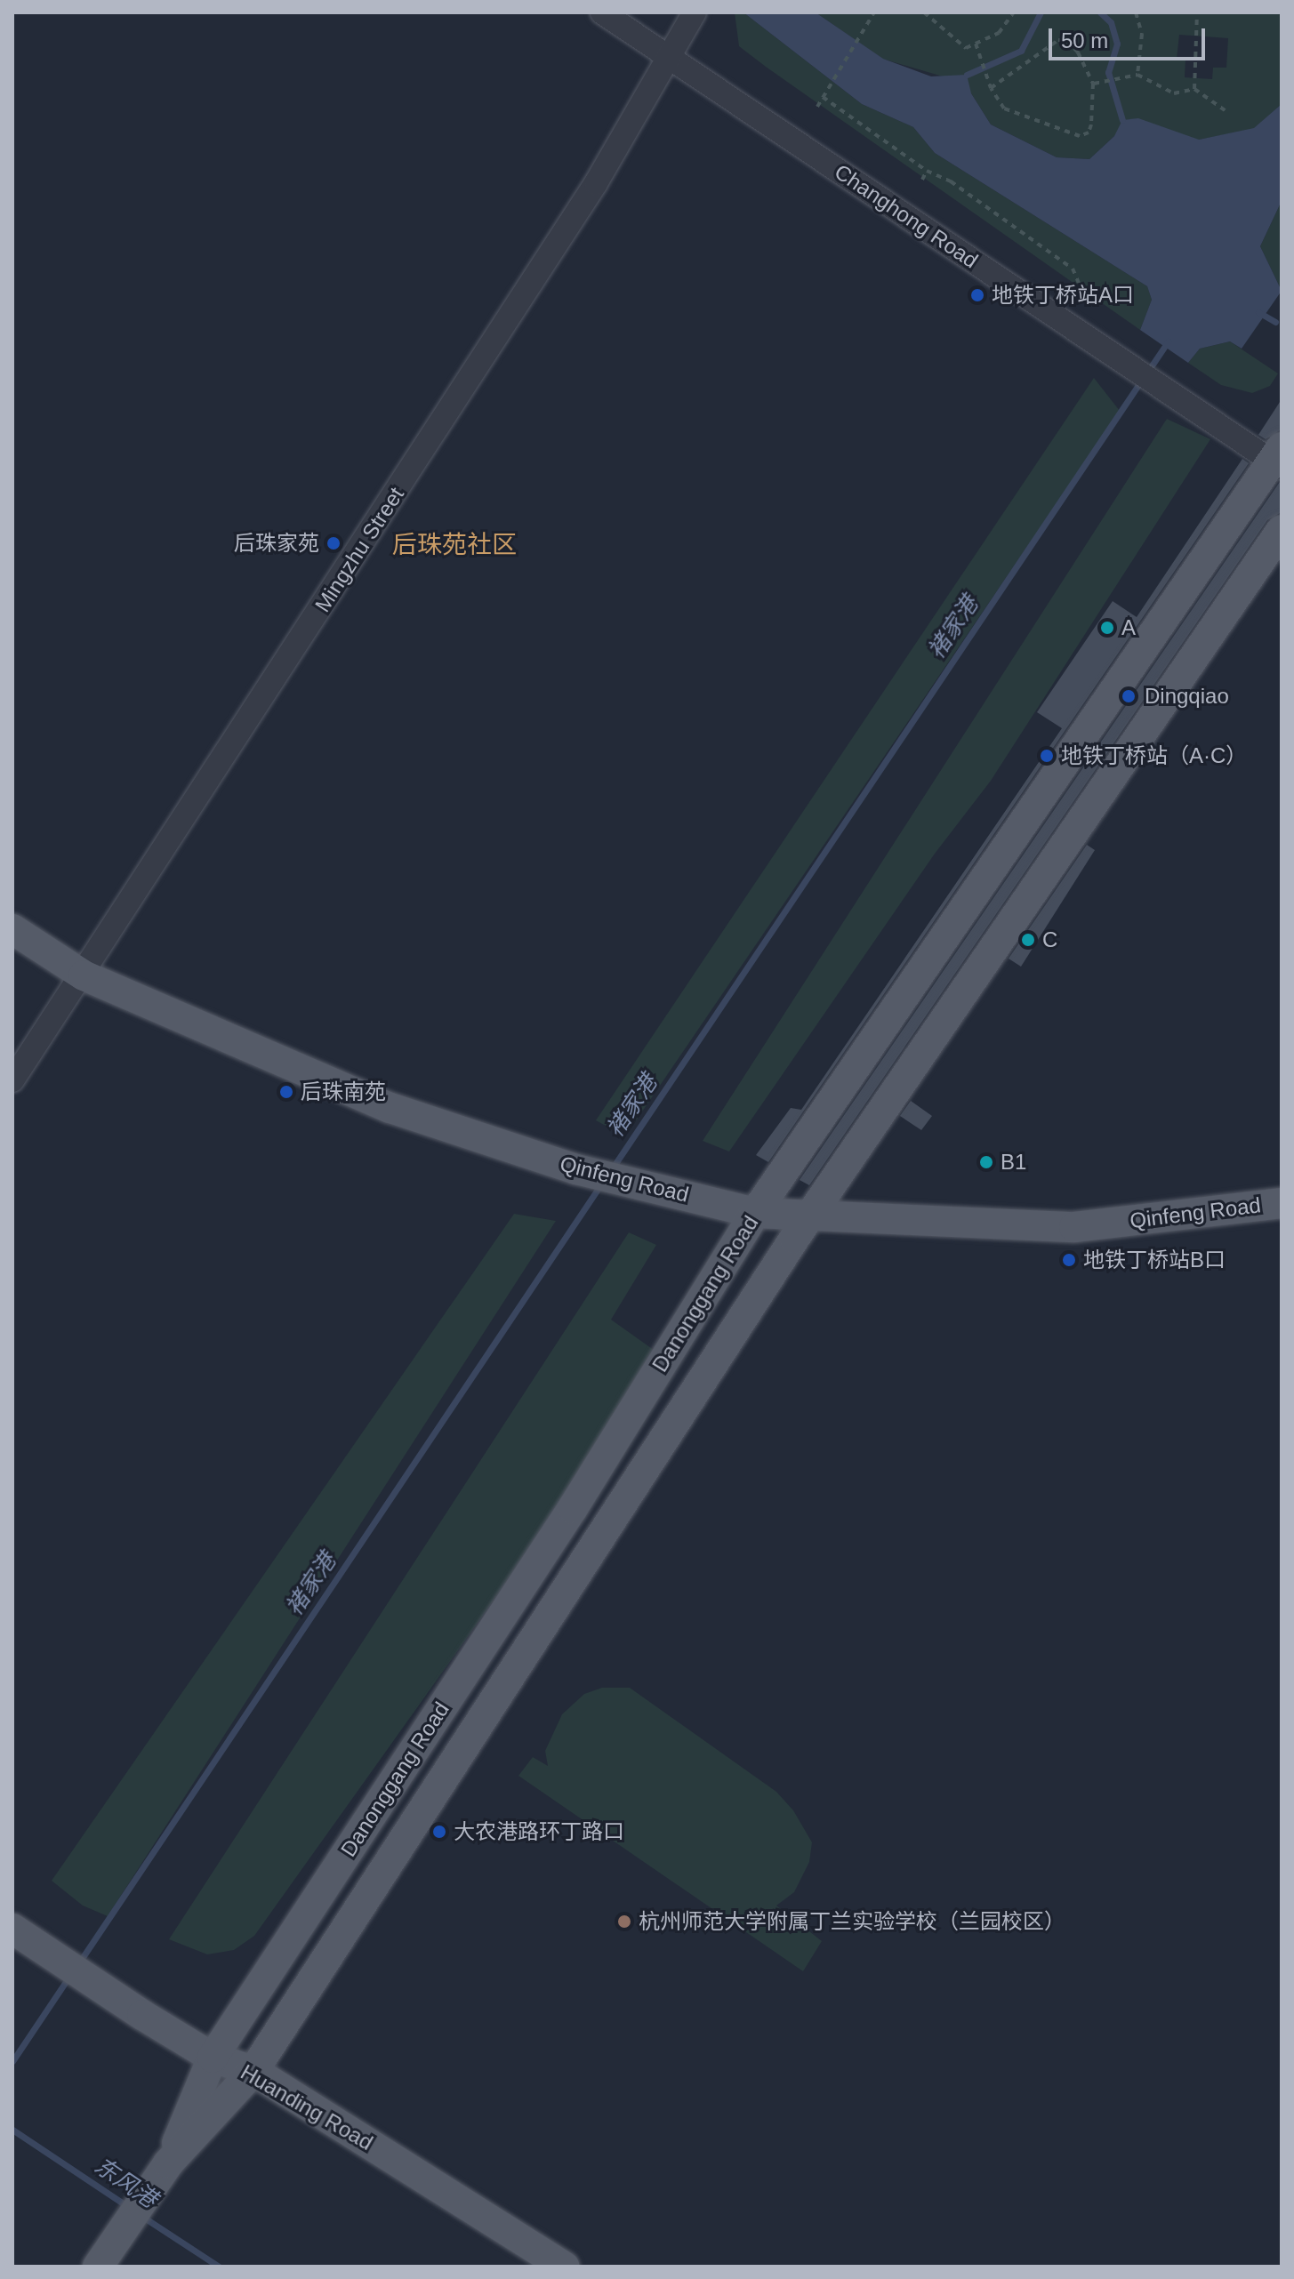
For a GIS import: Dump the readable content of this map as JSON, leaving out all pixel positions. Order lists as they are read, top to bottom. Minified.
{"streets":{"main road":["Qinfeng Road","Danonggang Road","Huanding Road"],"street":["Changhong Road","Mingzhu Street"]},"crossings":[["Changhong Road","Mingzhu Street"],["Changhong Road","Danonggang Road"],["Mingzhu Street","Qinfeng Road"],["Qinfeng Road","Danonggang Road"],["Danonggang Road","Huanding Road"]],"districts":["后珠苑社区"],"water":["褚家港","东风港"],"places":["地铁丁桥站A口","后珠家苑","A","Dingqiao","地铁丁桥站（A·C）","C","后珠南苑","B1","地铁丁桥站B口","大农港路环丁路口","杭州师范大学附属丁兰实验学校（兰园校区）"],"scale_bar":"50 m"}
